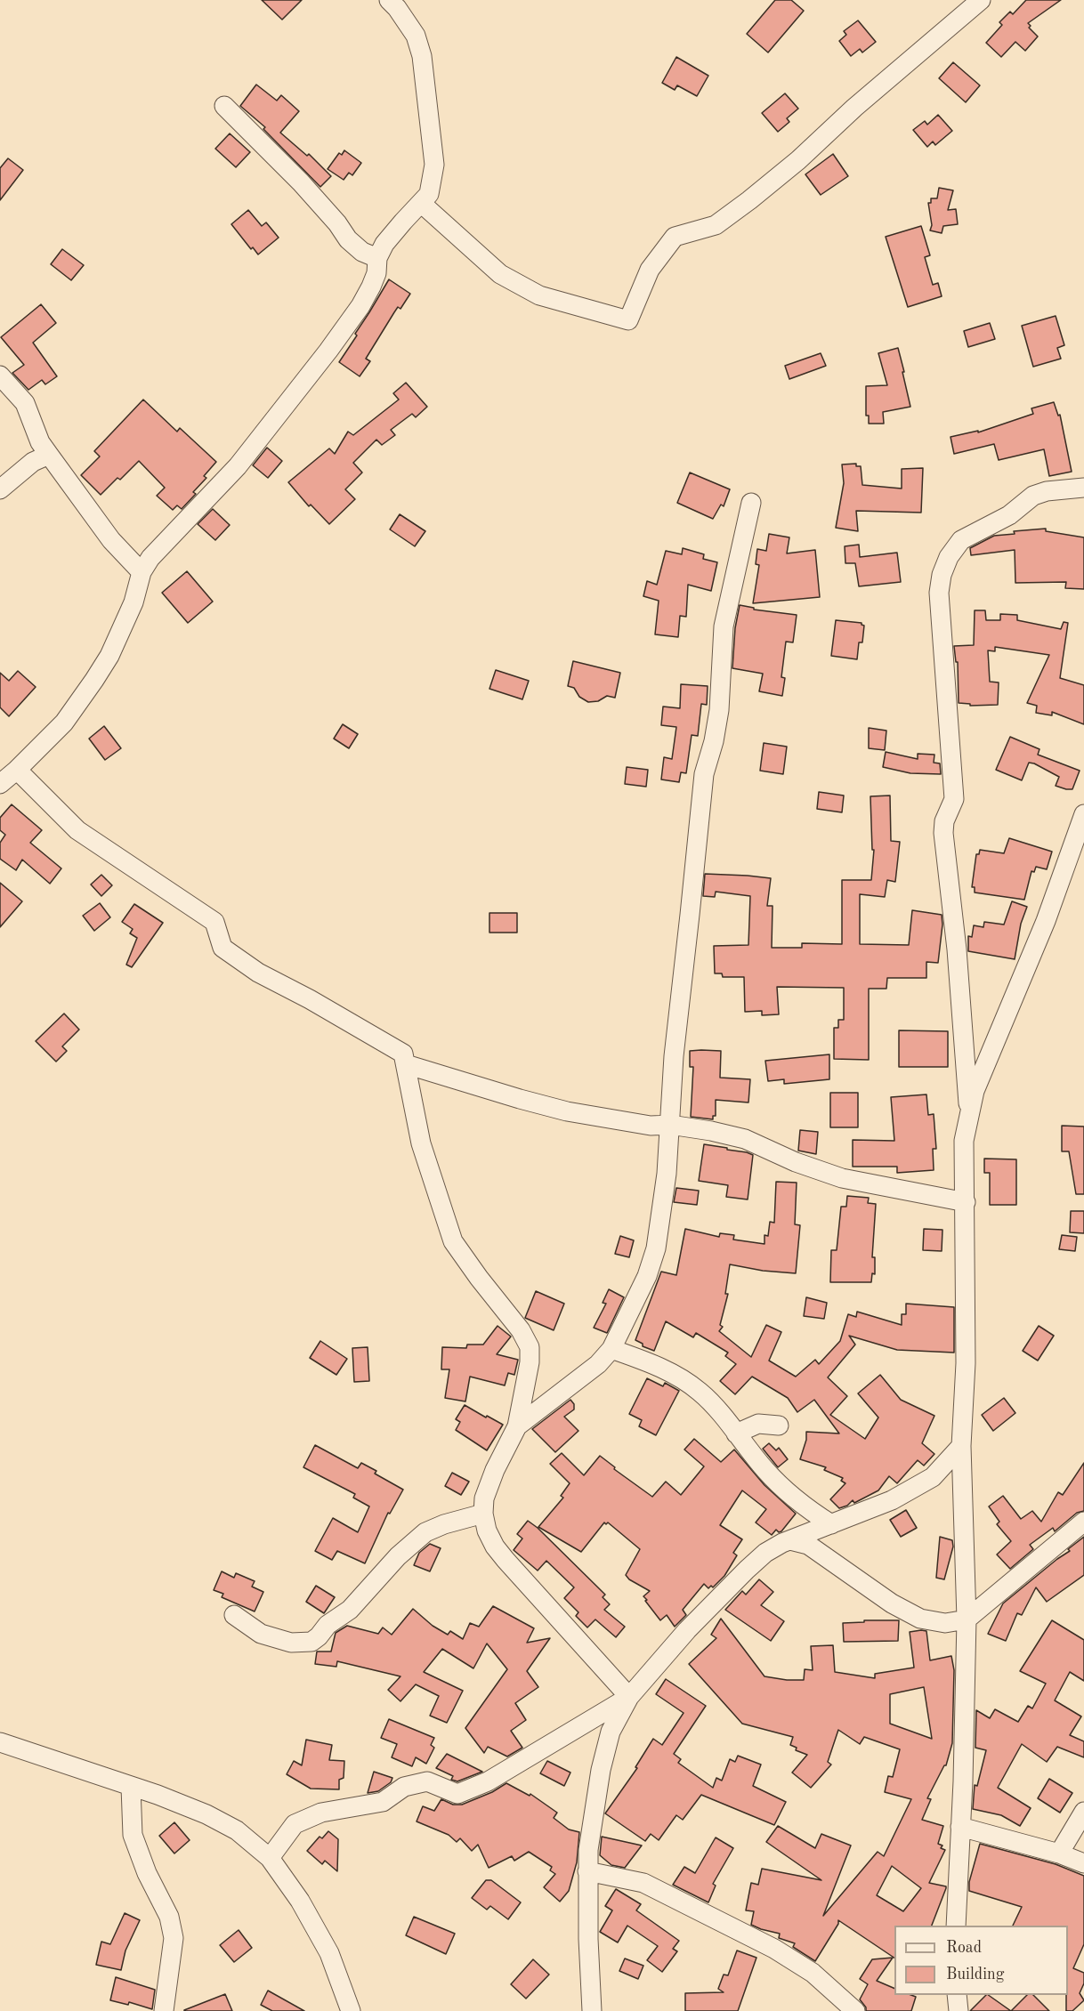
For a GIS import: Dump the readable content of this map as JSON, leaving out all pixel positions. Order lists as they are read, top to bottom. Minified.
{"legend":["Road","Building"]}
